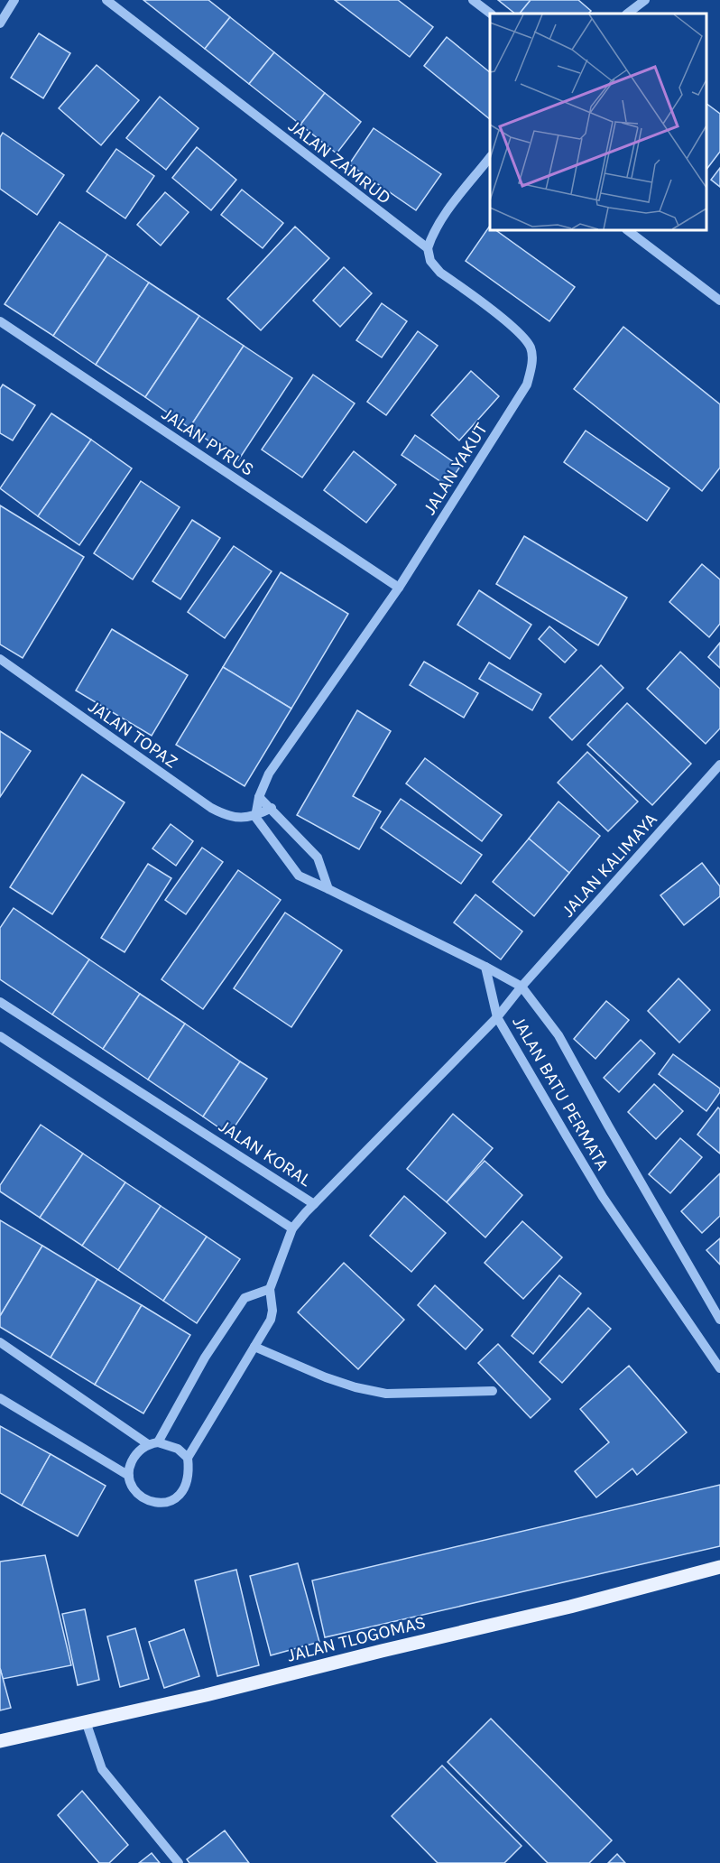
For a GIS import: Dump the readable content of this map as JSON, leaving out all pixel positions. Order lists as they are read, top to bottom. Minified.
{"streets":{"main road":["JALAN TLOGOMAS"],"street":["JALAN ZAMRUD","JALAN PYRUS","JALAN YAKUT","JALAN TOPAZ","JALAN KALIMAYA","JALAN BATU PERMATA","JALAN KORAL"]},"crossings":[["JALAN ZAMRUD","JALAN YAKUT"],["JALAN PYRUS","JALAN YAKUT"],["JALAN KALIMAYA","JALAN BATU PERMATA"],["JALAN KALIMAYA","JALAN KORAL"],["JALAN BATU PERMATA","JALAN KORAL"]]}
